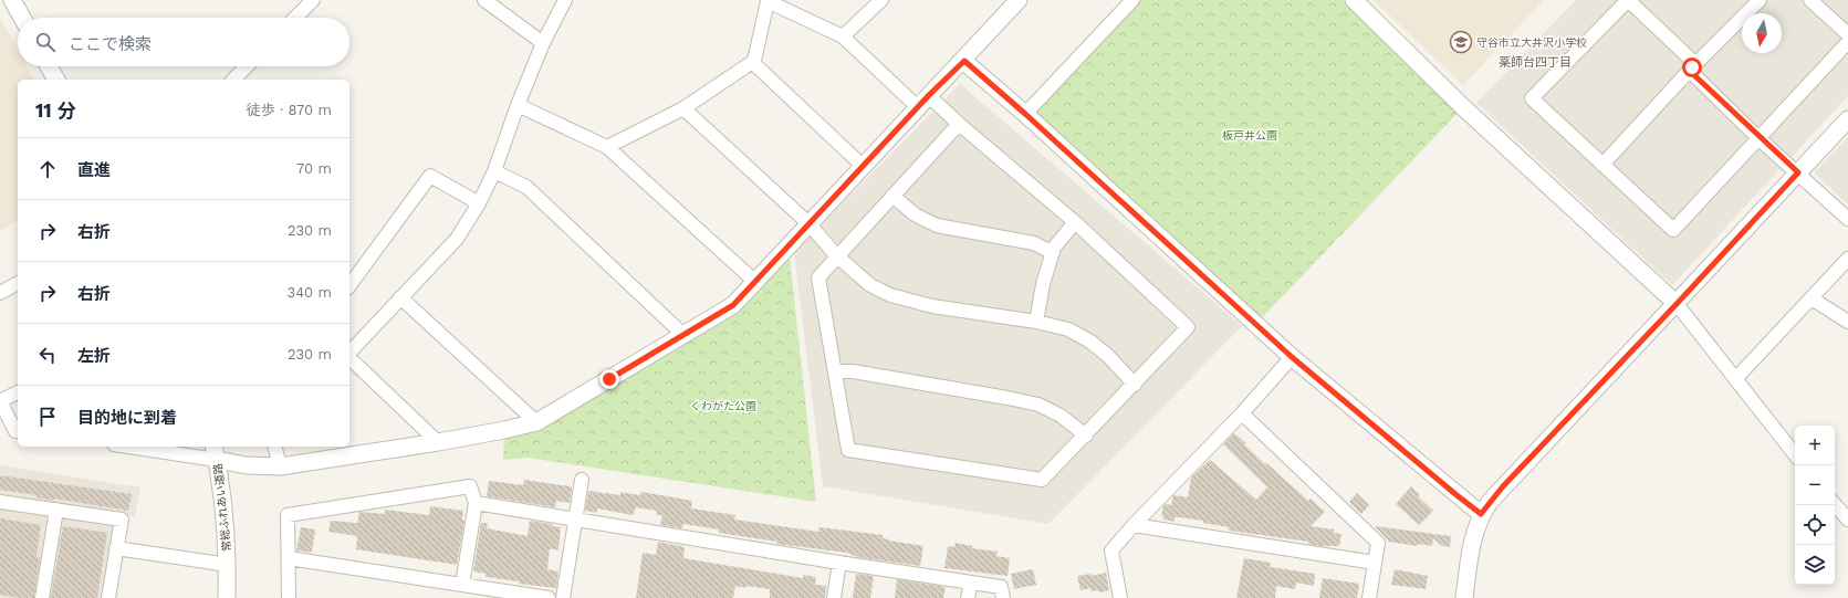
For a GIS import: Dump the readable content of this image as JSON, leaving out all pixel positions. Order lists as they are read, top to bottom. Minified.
{"streets":{"street":["常総ふれあい道路"]},"districts":["薬師台四丁目"],"parks":["板戸井公園","くわがた公園"],"places":{"school or university":["守谷市立大井沢小学校"]},"north":"bottom","page":{"search":"ここで検索","heading":["11 分","徒歩 · 870 m"],"list":[["直進","70 m"],["右折","230 m"],["右折","340 m"],["左折","230 m"],"目的地に到着"],"map_buttons":["+","−"]}}
